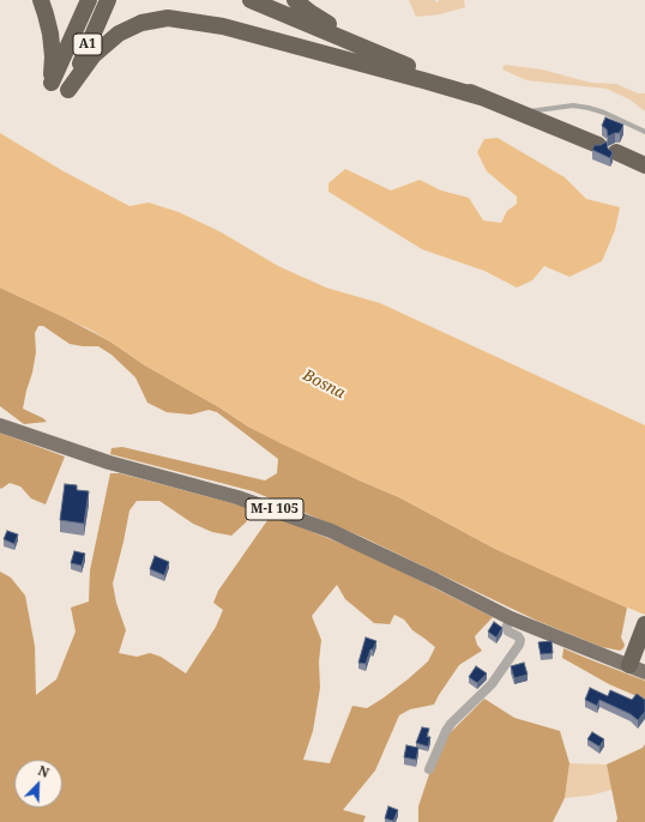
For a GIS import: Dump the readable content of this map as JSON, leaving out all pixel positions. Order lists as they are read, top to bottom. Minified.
{"streets":{"highway":["A1"],"main road":["M-I 105"]},"water":["Bosna"],"north":"top right"}
